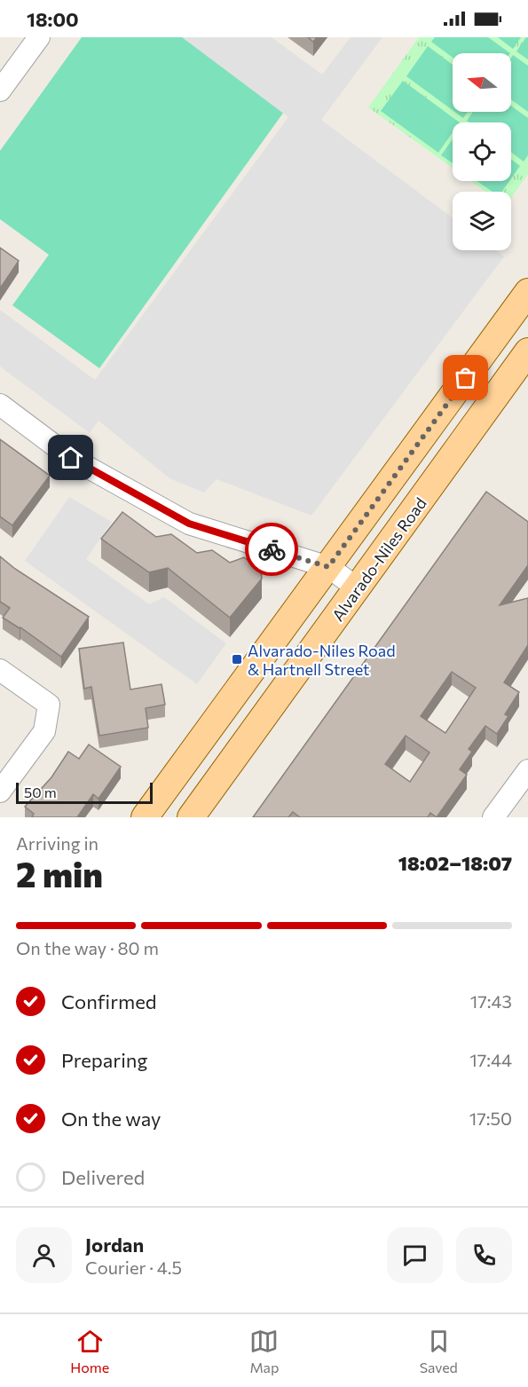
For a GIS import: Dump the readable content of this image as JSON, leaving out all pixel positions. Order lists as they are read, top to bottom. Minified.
{"streets":{"main road":["Alvarado-Niles Road"]},"places":{"transit":["Alvarado-Niles Road & Hartnell Street"]},"scale_bar":"50 m","north":"left","page":{"status":"18:00","scale":"50 m","heading":["2 min","Arriving in","18:02–18:07"],"panel":["Jordan","Courier · 4.5"],"bar":"On the way · 80 m","list":[["Confirmed","17:43"],["Preparing","17:44"],["On the way","17:50"],"Delivered"],"tabs":["Home","Map","Saved"]}}
